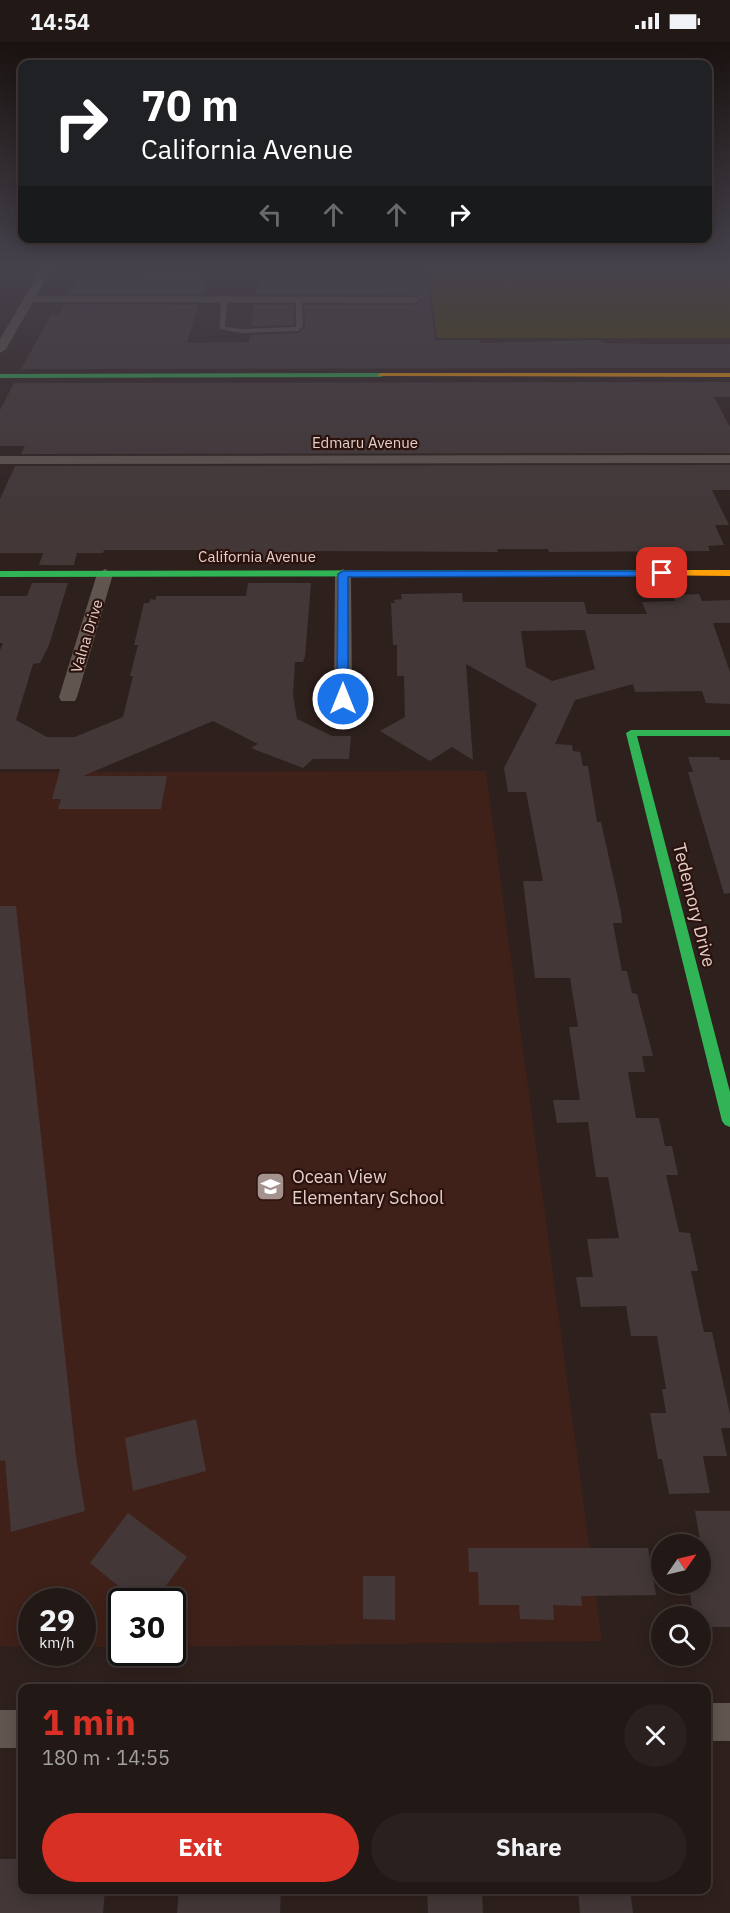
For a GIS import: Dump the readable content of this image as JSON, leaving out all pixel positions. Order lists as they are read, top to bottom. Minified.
{"streets":{"street":["Edmaru Avenue","California Avenue","Valna Drive","Tedemory Drive"]},"crossings":[["California Avenue","Valna Drive"]],"places":{"school or university":["Ocean View Elementary School"]},"north":"top right","page":{"status":"14:54","turn":["70 m","California Avenue"],"speed":"29 km/h","limit":"30","heading":["1 min","180 m · 14:55"],"buttons":["Exit","Share"]}}
